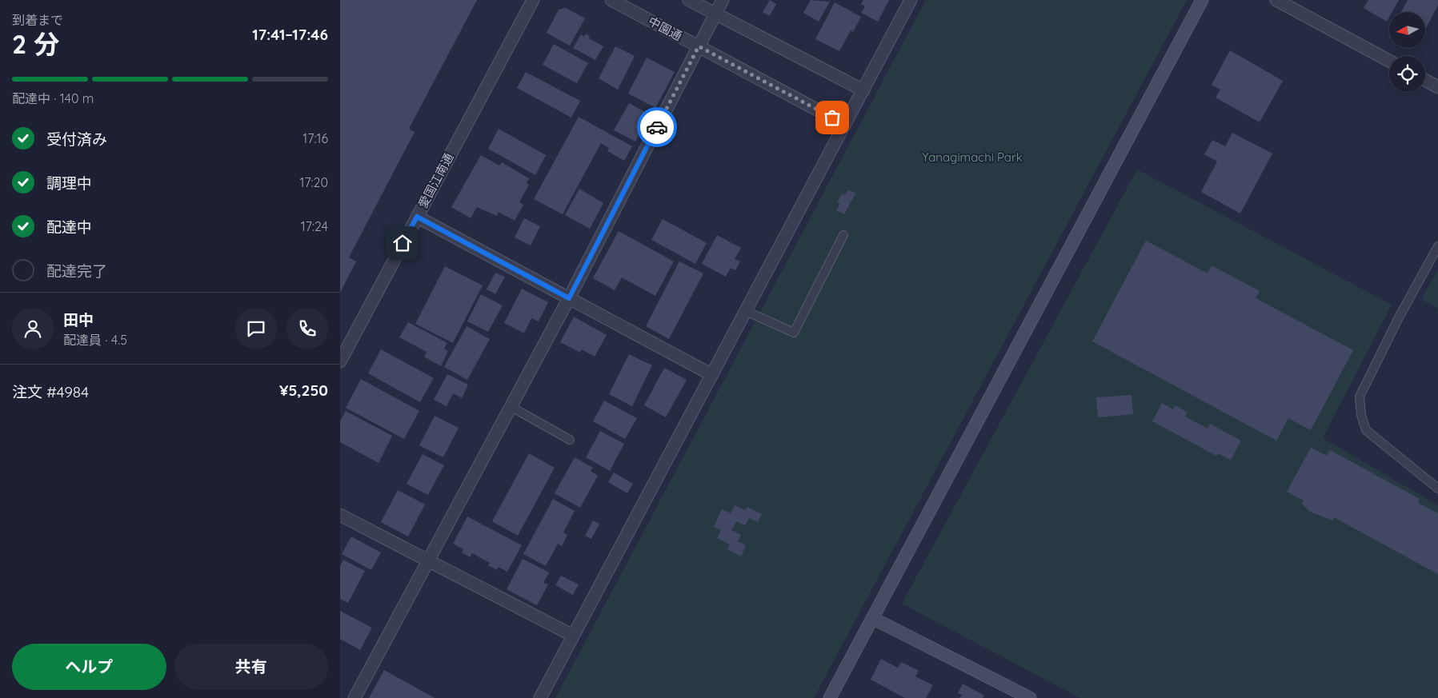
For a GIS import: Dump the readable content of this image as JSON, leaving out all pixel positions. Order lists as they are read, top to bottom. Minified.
{"streets":{"street":["中園通","愛国江南通"]},"parks":["Yanagimachi Park"],"north":"left","page":{"heading":["2 分","到着まで","17:41–17:46"],"panel":["田中","配達員 · 4.5","注文 #4984","¥5,250"],"bar":"配達中 · 140 m","list":[["受付済み","17:16"],["調理中","17:20"],["配達中","17:24"],"配達完了"],"buttons":["ヘルプ","共有"]}}
